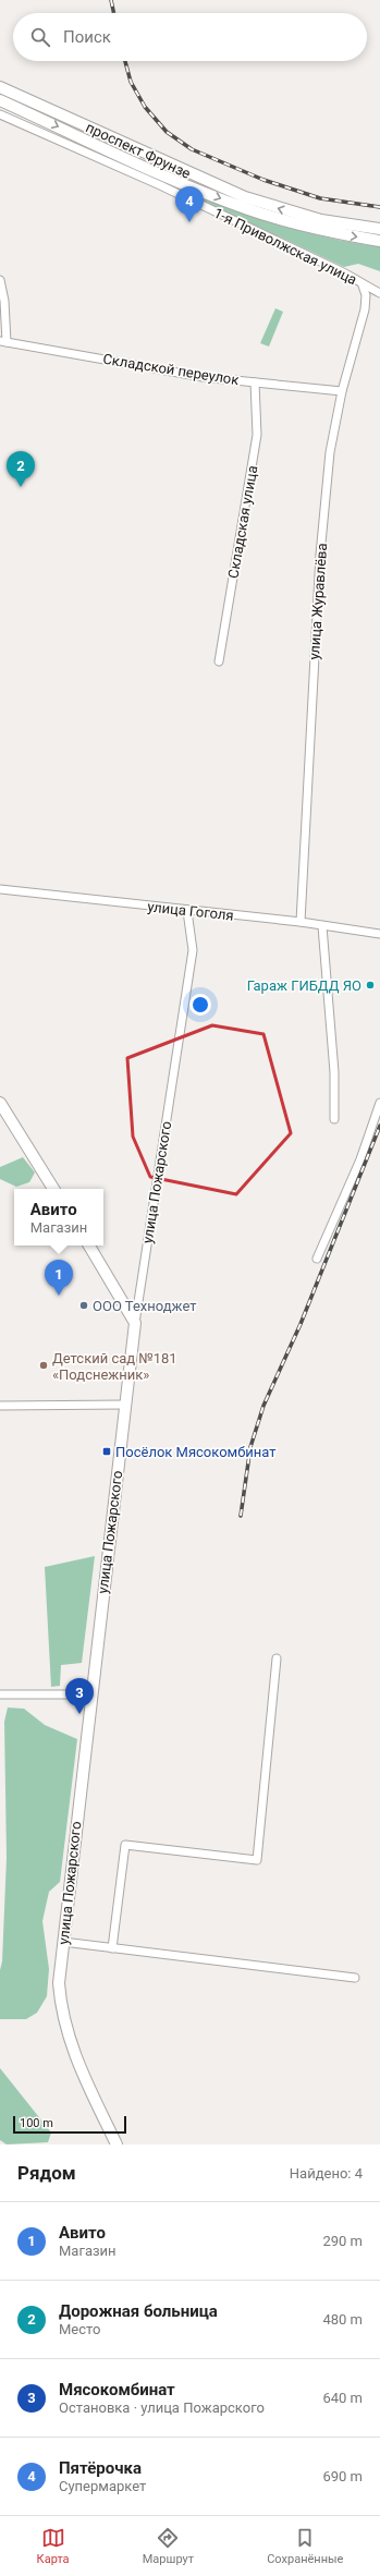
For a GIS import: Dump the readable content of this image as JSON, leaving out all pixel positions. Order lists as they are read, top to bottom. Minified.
{"streets":{"street":["проспект Фрунзе","1-я Приволжская улица","Складской переулок","Складская улица","улица Журавлёва","улица Гоголя","улица Пожарского"]},"crossings":[["1-я Приволжская улица","улица Журавлёва"],["Складской переулок","Складская улица"],["Складской переулок","улица Журавлёва"],["улица Журавлёва","улица Гоголя"],["улица Гоголя","улица Пожарского"]],"places":{"other":["Гараж ГИБДД ЯО","ООО Техноджет","Детский сад №181 «Подснежник»"],"transit":["Посёлок Мясокомбинат"]},"scale_bar":"100 m","page":{"search":"Поиск","pins":["4","2","1","3"],"popup":["Авито","Магазин"],"scale":"100 m","heading":["Рядом","Найдено: 4"],"list":[{"mark":"1","name":"Авито","note":"Магазин","value":"290 m"},{"mark":"2","name":"Дорожная больница","note":"Место","value":"480 m"},{"mark":"3","name":"Мясокомбинат","note":"Остановка · улица Пожарского","value":"640 m"},{"mark":"4","name":"Пятёрочка","note":"Супермаркет","value":"690 m"}],"nav":["Карта","Маршрут","Сохранённые"]}}
